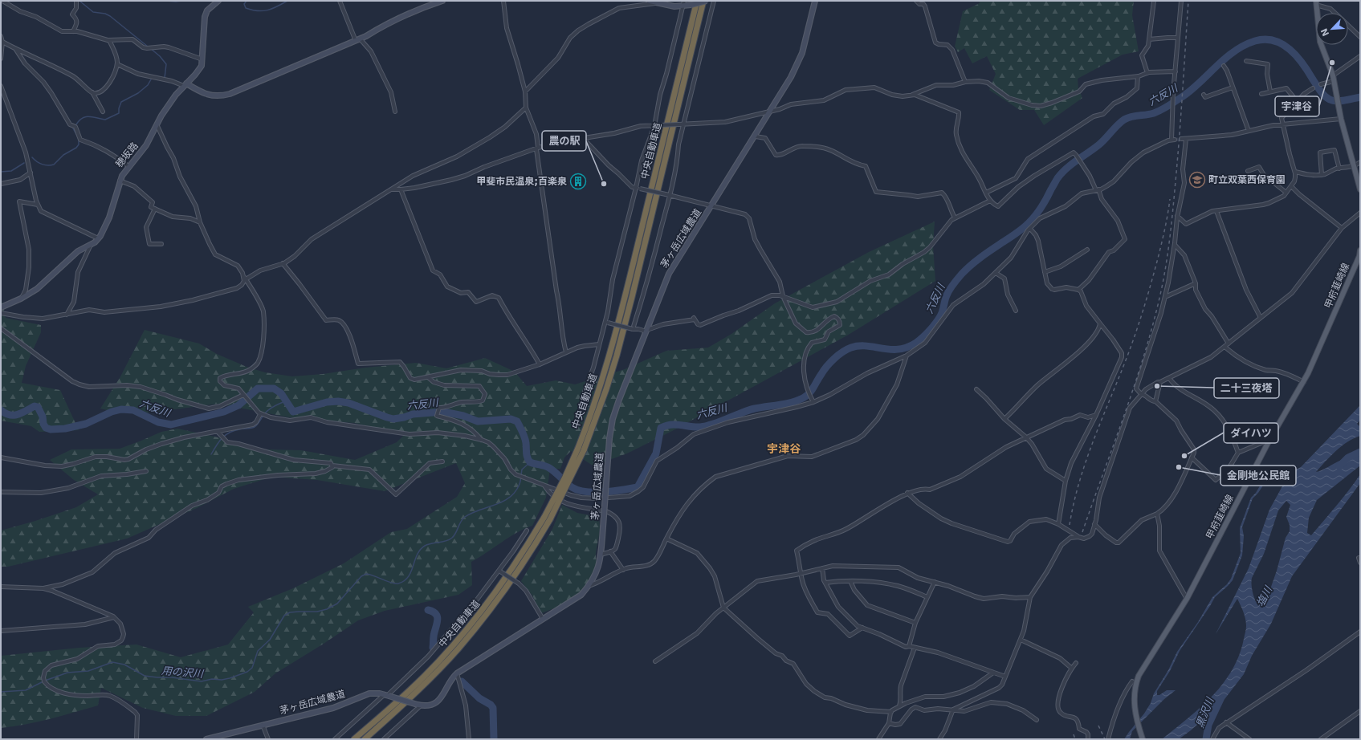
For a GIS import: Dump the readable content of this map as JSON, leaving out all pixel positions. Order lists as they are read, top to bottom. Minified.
{"streets":{"highway":["中央自動車道"],"main road":["甲府韮崎線"],"street":["穂坂路","茅ヶ岳広域農道"]},"districts":["宇津谷"],"water":["六反川","塩川","用の沢川","黒沢川"],"places":{"other":["宇津谷","農の駅","二十三夜塔","ダイハツ","金剛地公民館"],"school or university":["町立双葉西保育園"],"building":["甲斐市民温泉;百楽泉"]},"north":"bottom left"}
